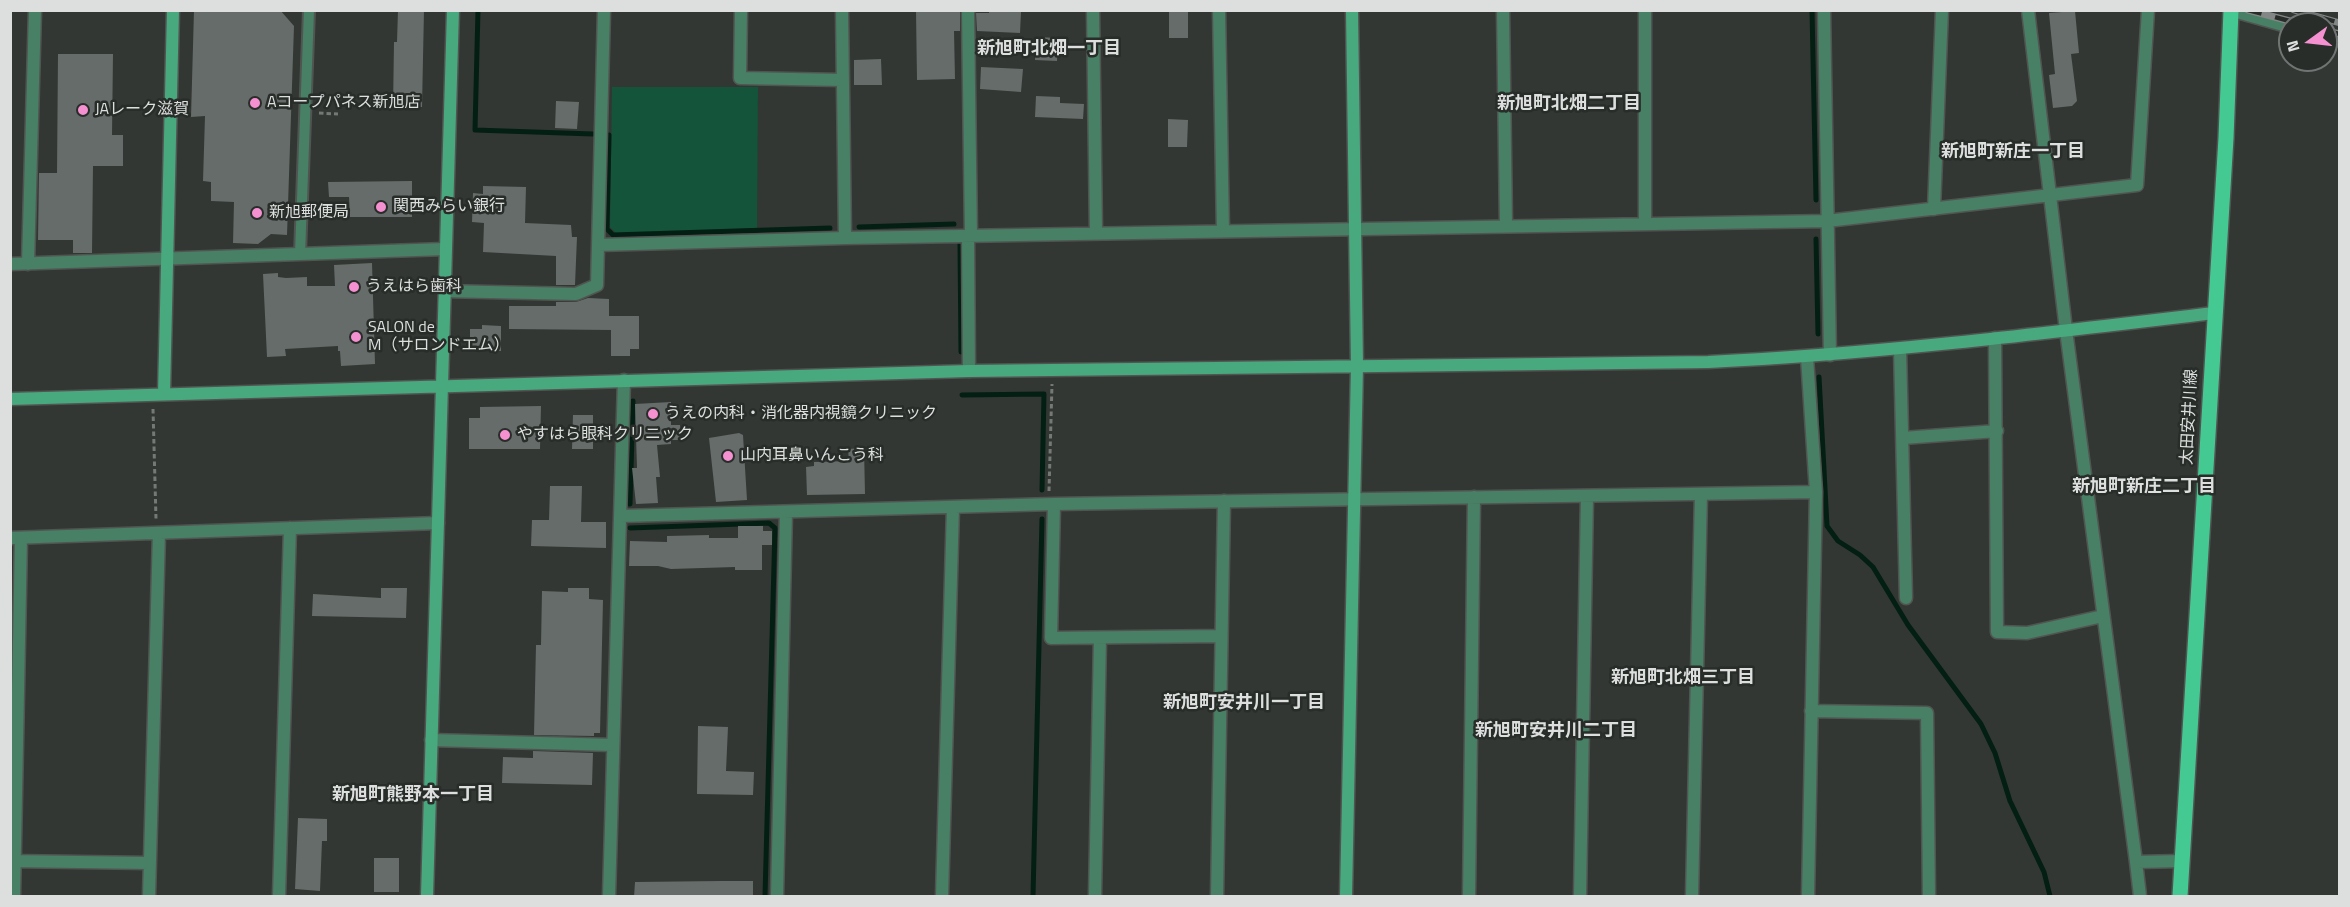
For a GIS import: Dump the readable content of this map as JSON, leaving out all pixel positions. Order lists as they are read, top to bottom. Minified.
{"streets":{"main road":["太田安井川線"]},"districts":["新旭町北畑一丁目","新旭町北畑二丁目","新旭町新庄一丁目","新旭町新庄二丁目","新旭町北畑三丁目","新旭町安井川一丁目","新旭町安井川二丁目","新旭町熊野本一丁目"],"places":["Aコープパネス新旭店","JAレーク滋賀","関西みらい銀行","新旭郵便局","うえはら歯科","SALON de M（サロンドエム）","うえの内科・消化器内視鏡クリニック","やすはら眼科クリニック","山内耳鼻いんこう科"],"north":"left"}
